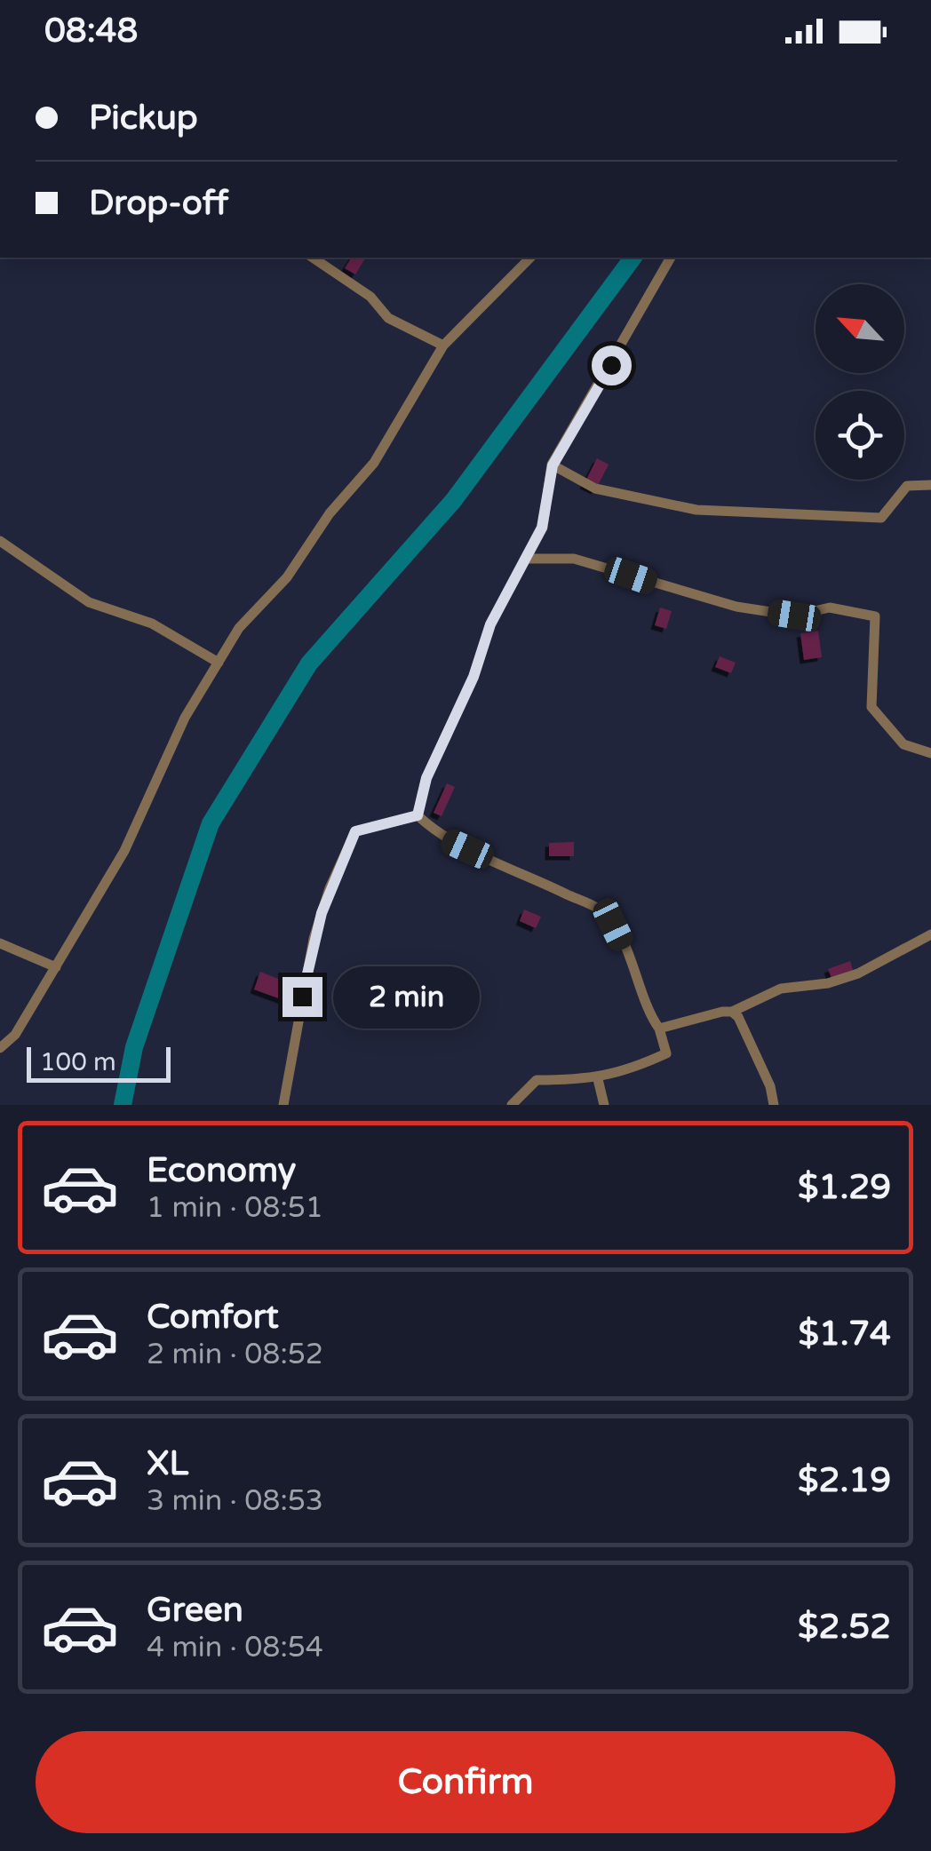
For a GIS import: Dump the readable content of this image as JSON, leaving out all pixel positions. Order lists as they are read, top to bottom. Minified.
{"scale_bar":"100 m","north":"top left","page":{"status":"08:48","banner":["Pickup","Drop-off"],"bubble":"2 min","scale":"100 m","list":[{"name":"Economy","note":"1 min · 08:51","value":"$1.29"},{"name":"Comfort","note":"2 min · 08:52","value":"$1.74"},{"name":"XL","note":"3 min · 08:53","value":"$2.19"},{"name":"Green","note":"4 min · 08:54","value":"$2.52"}],"buttons":"Confirm"}}
